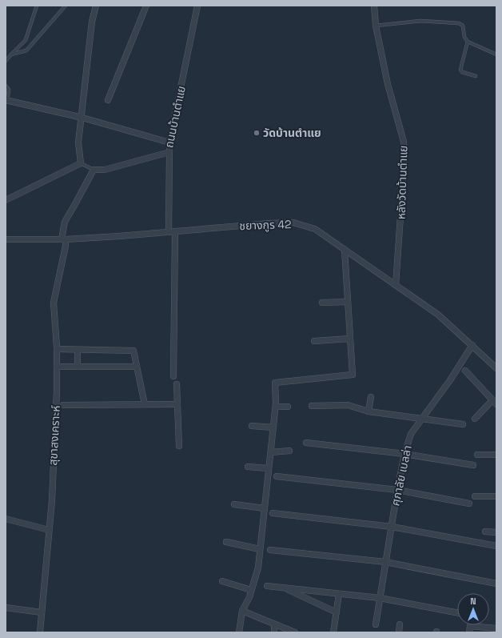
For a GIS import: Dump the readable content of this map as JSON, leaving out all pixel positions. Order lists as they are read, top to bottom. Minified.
{"streets":{"street":["ถนนบ้านตำแย","หลังวัดบ้านตำแย","ชยางกูร 42","สุขาสงเคราะห์","ศุภาลัย เบลล่า"]},"crossings":[["หลังวัดบ้านตำแย","ชยางกูร 42"],["ชยางกูร 42","สุขาสงเคราะห์"],["ชยางกูร 42","ศุภาลัย เบลล่า"]],"places":["วัดบ้านตำแย"],"north":"top"}
